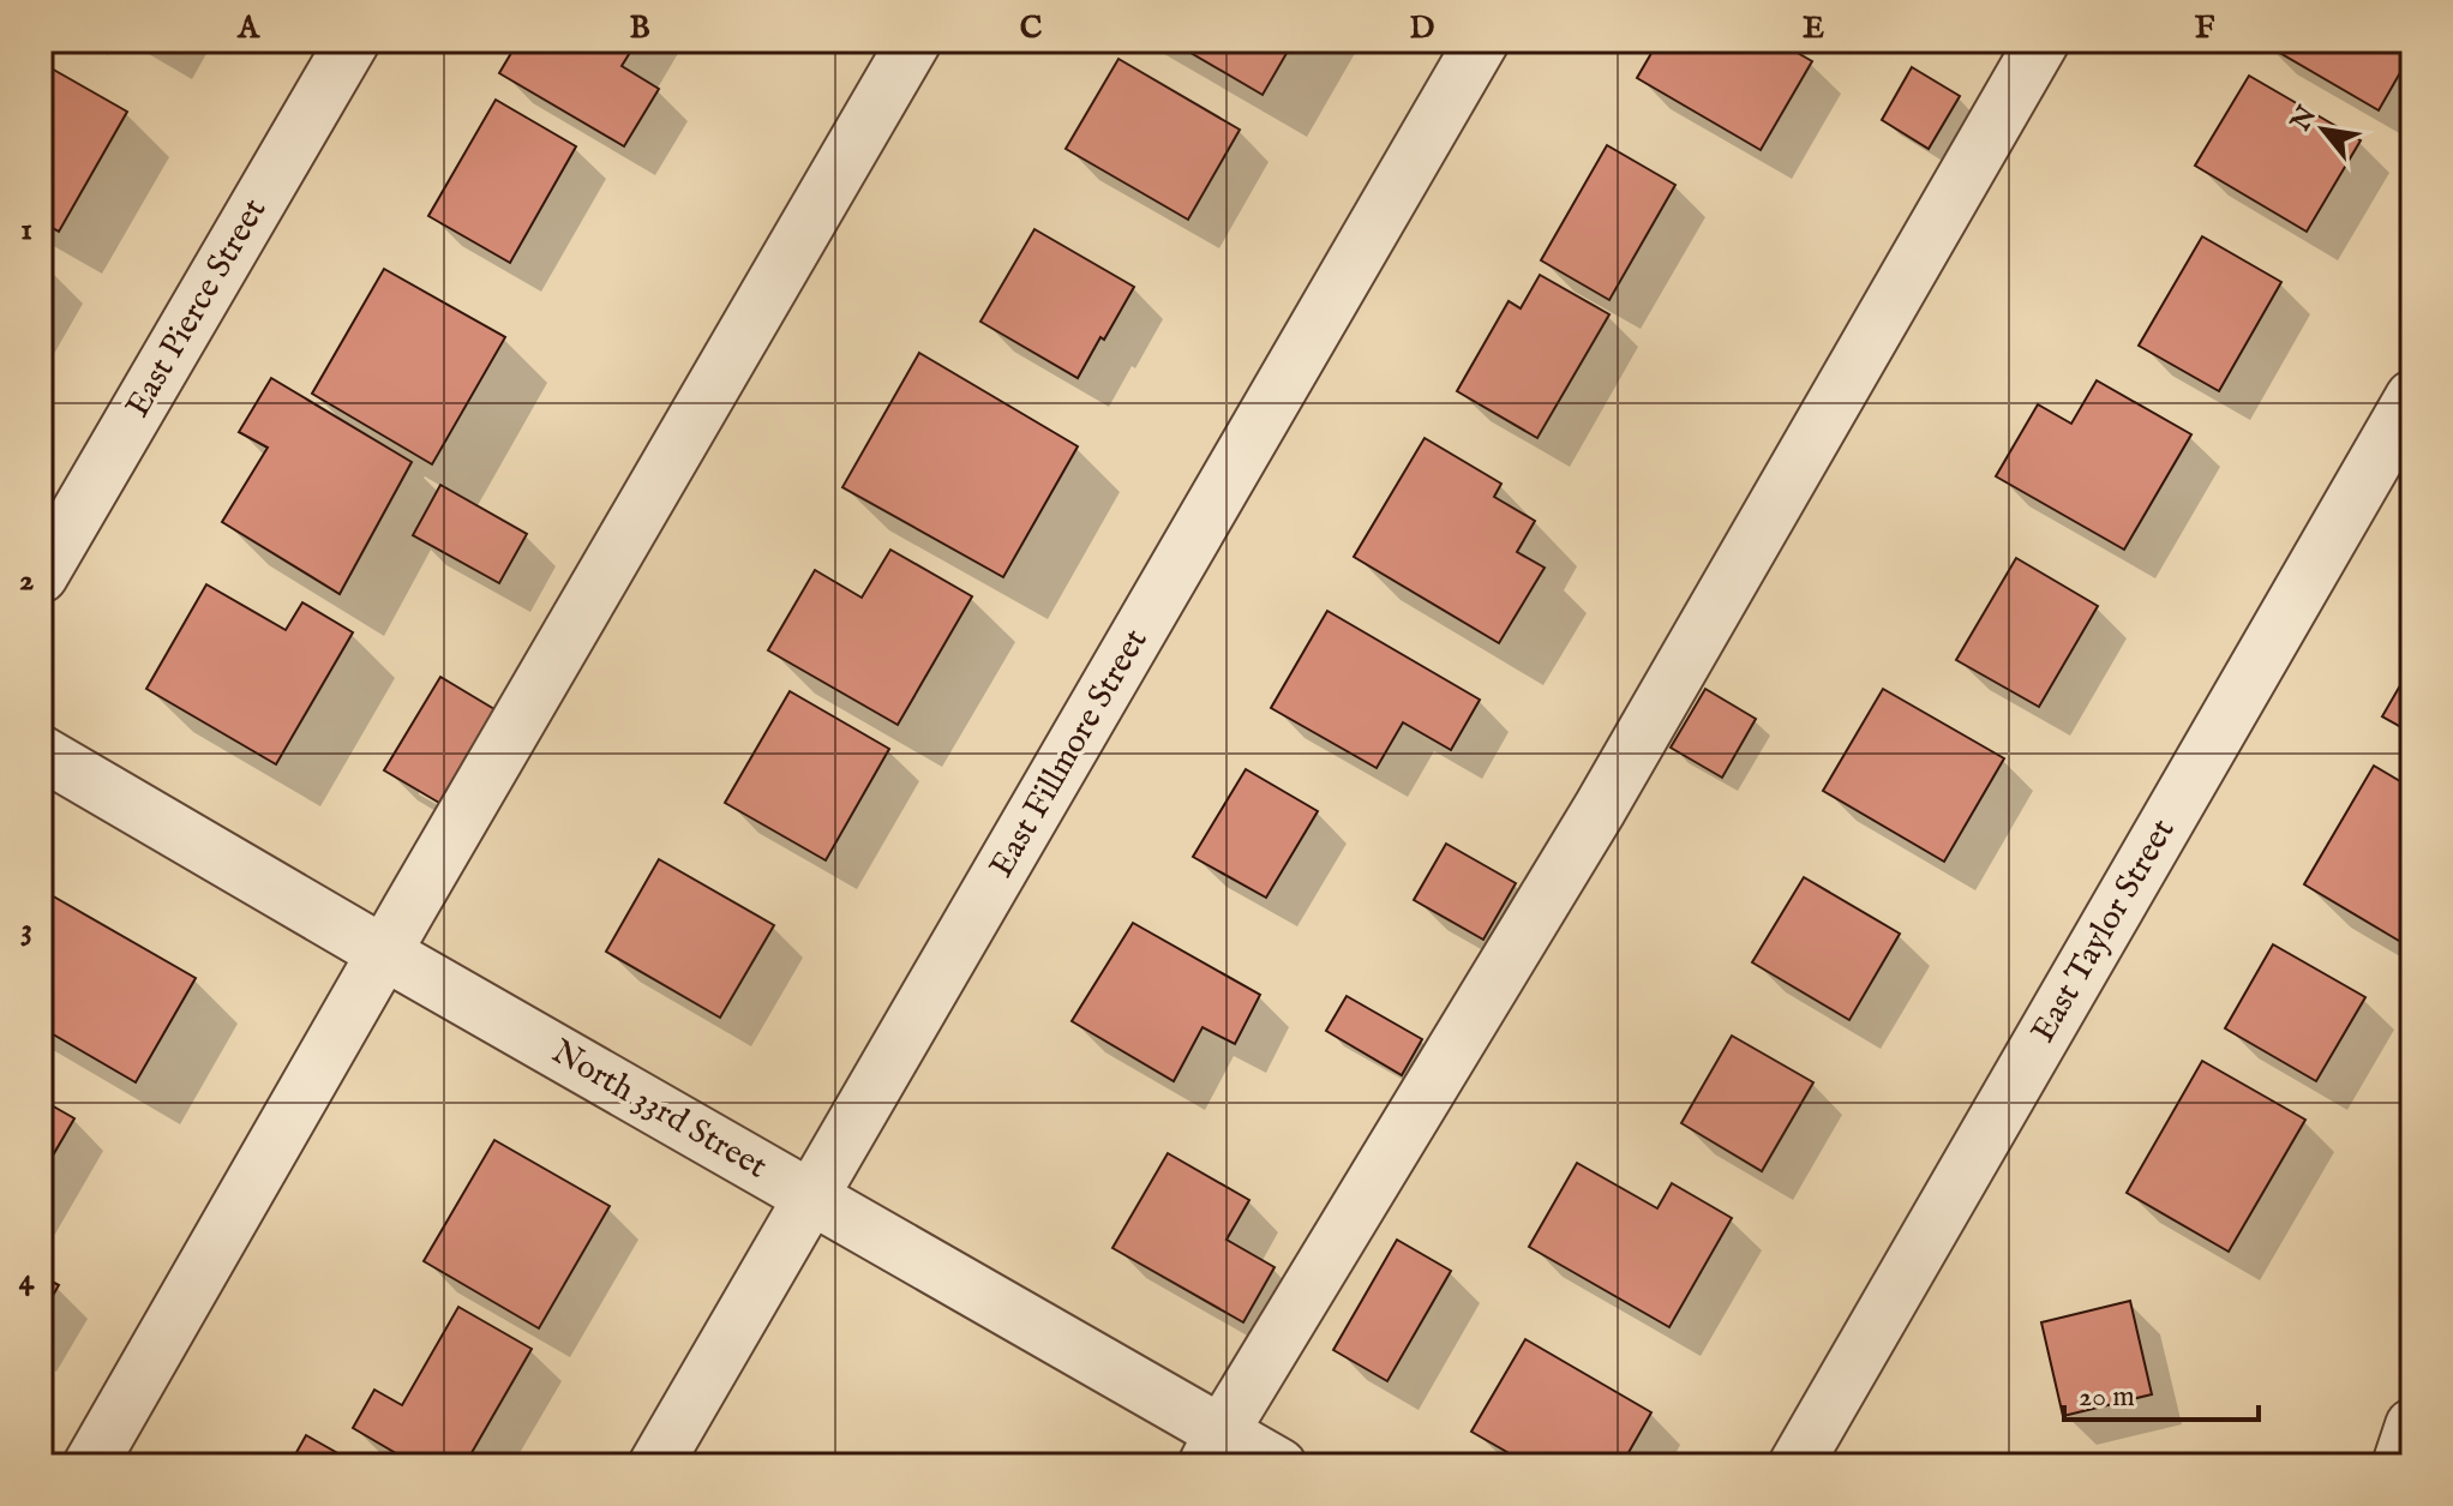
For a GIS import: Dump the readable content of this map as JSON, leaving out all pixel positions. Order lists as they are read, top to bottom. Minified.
{"streets":{"street":["East Pierce Street","East Fillmore Street","East Taylor Street","North 33rd Street"]},"crossings":[["East Fillmore Street","North 33rd Street"]],"scale_bar":"20 m","north":"top left","grid":{"columns":["A","B","C","D","E","F"],"rows":["1","2","3","4"]}}
